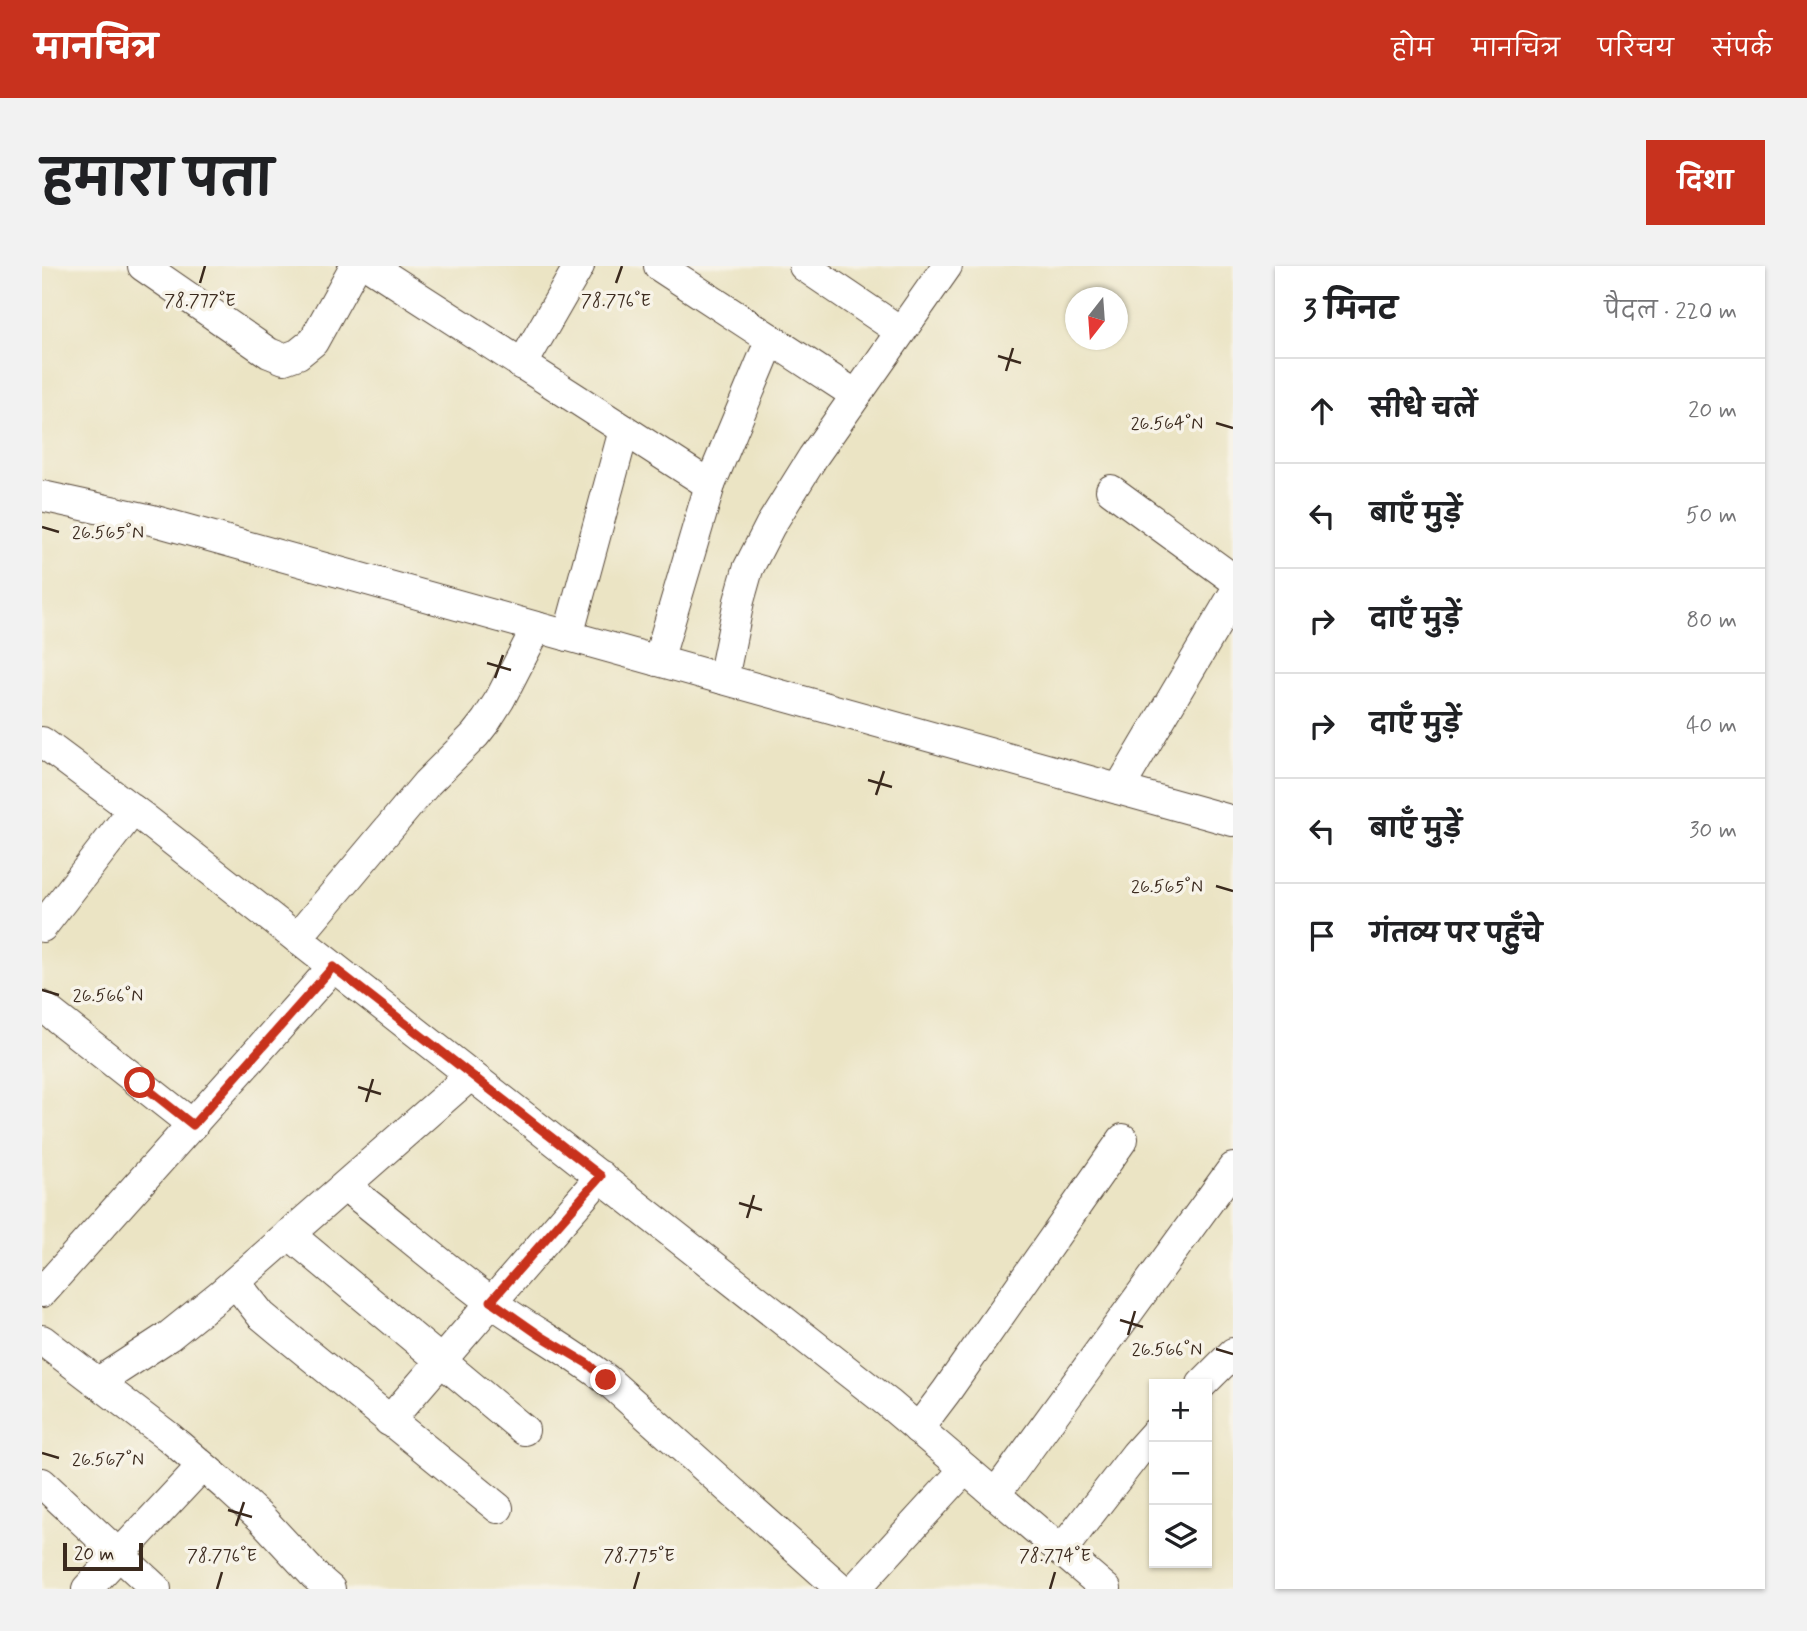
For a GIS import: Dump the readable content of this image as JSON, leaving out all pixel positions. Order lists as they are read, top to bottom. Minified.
{"scale_bar":"20 m","north":"bottom","page":{"header":"मानचित्र","nav":["होम","मानचित्र","परिचय","संपर्क"],"title":"हमारा पता","buttons":"दिशा","heading":["3 मिनट","पैदल · 220 m"],"list":[["सीधे चलें","20 m"],["बाएँ मुड़ें","50 m"],["दाएँ मुड़ें","80 m"],["दाएँ मुड़ें","40 m"],["बाएँ मुड़ें","30 m"],"गंतव्य पर पहुँचे"],"map_buttons":["+","−"],"scale":"20 m"},"coordinates":["78.777°E","78.776°E","26.564°N","26.565°N","26.566°N","26.567°N","78.775°E","78.774°E"]}
